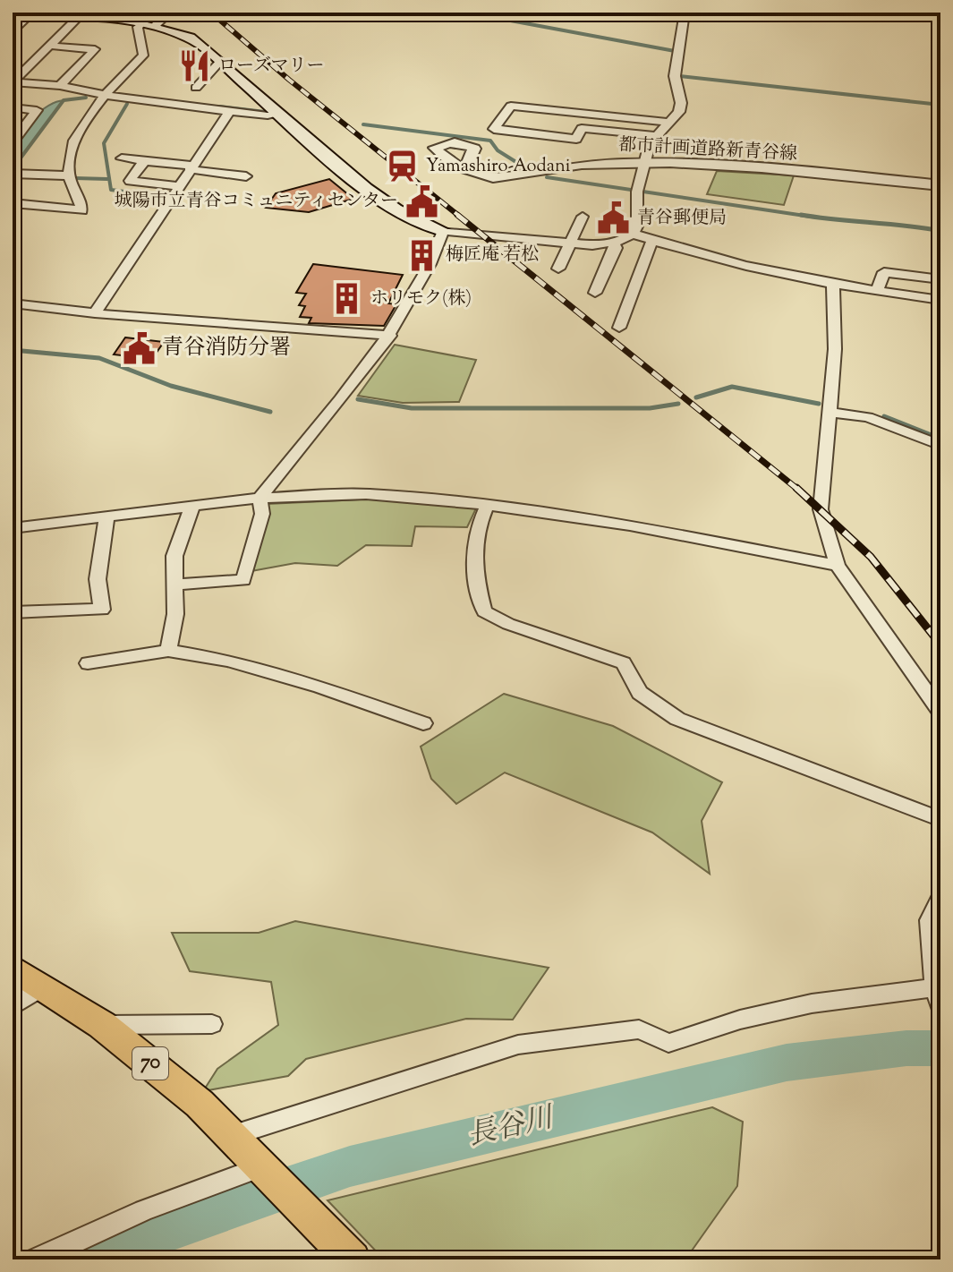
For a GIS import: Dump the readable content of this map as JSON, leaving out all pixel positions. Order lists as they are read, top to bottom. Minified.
{"streets":{"main road":["70"],"street":["都市計画道路新青谷線"]},"water":["長谷川"],"places":{"restaurant":["ローズマリー"],"station":["Yamashiro-Aodani"],"public building":["城陽市立青谷コミュニティセンター","青谷郵便局","青谷消防分署"],"building":["梅匠庵 若松","ホリモク(株)"]}}
